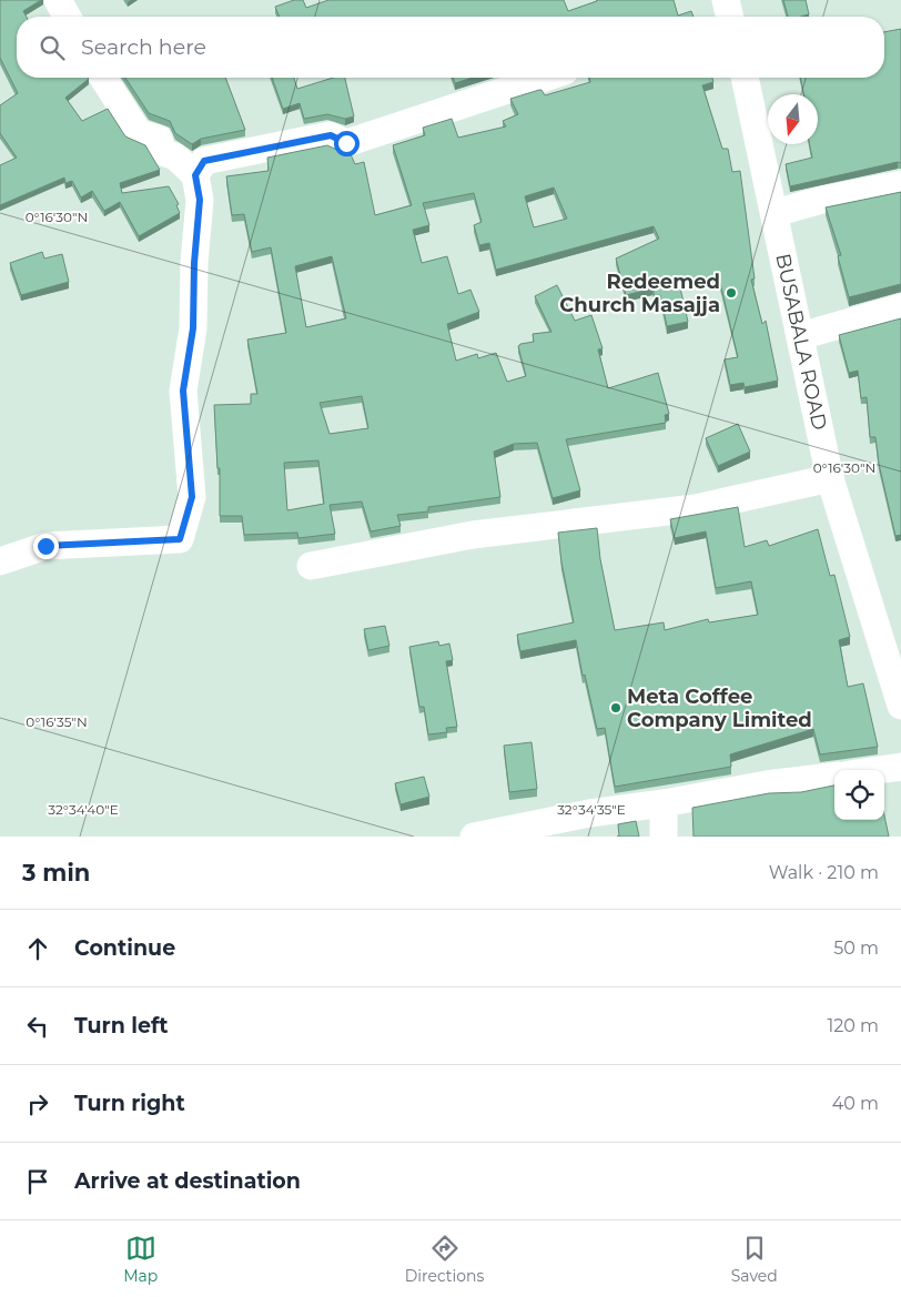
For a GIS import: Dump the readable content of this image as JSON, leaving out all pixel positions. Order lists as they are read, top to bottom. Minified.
{"streets":{"street":["BUSABALA ROAD"]},"places":["Redeemed Church Masajja","Meta Coffee Company Limited"],"north":"bottom","page":{"search":"Search here","heading":["3 min","Walk · 210 m"],"list":[["Continue","50 m"],["Turn left","120 m"],["Turn right","40 m"],"Arrive at destination"],"nav":["Map","Directions","Saved"]},"coordinates":["0°16'30\"N","0°16'35\"N","32°34'40\"E","32°34'35\"E"]}
